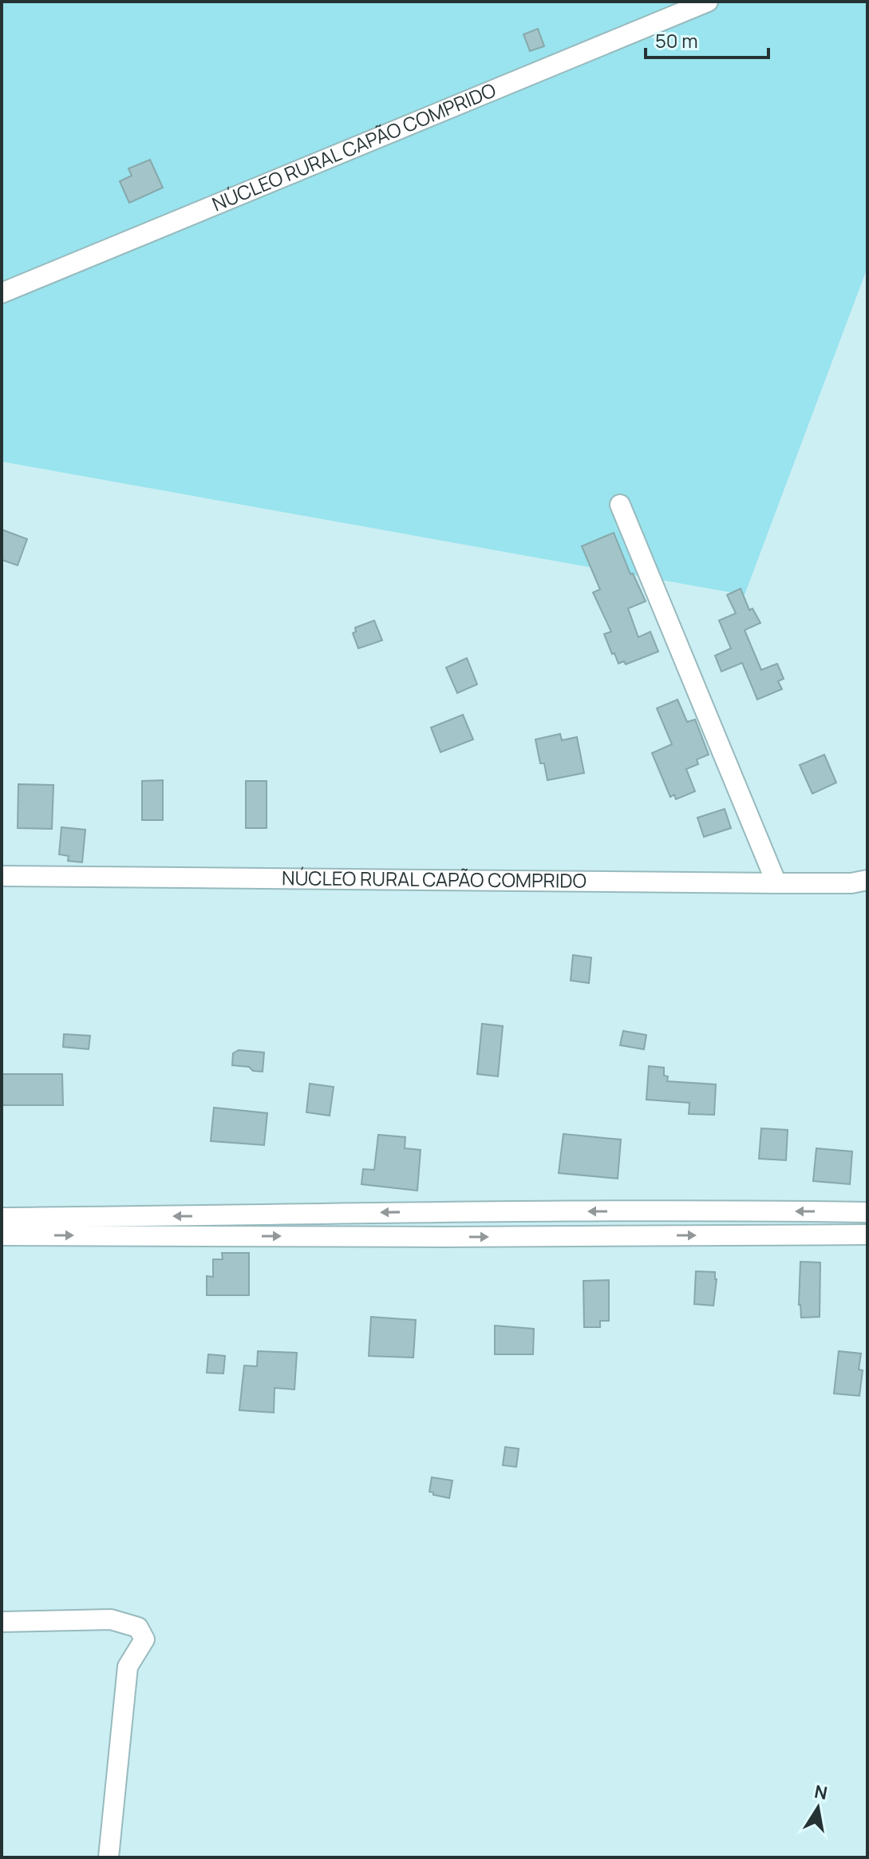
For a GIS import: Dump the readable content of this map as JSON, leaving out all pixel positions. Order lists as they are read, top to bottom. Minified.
{"streets":{"street":["NÚCLEO RURAL CAPÃO COMPRIDO"]},"scale_bar":"50 m","north":"top"}
